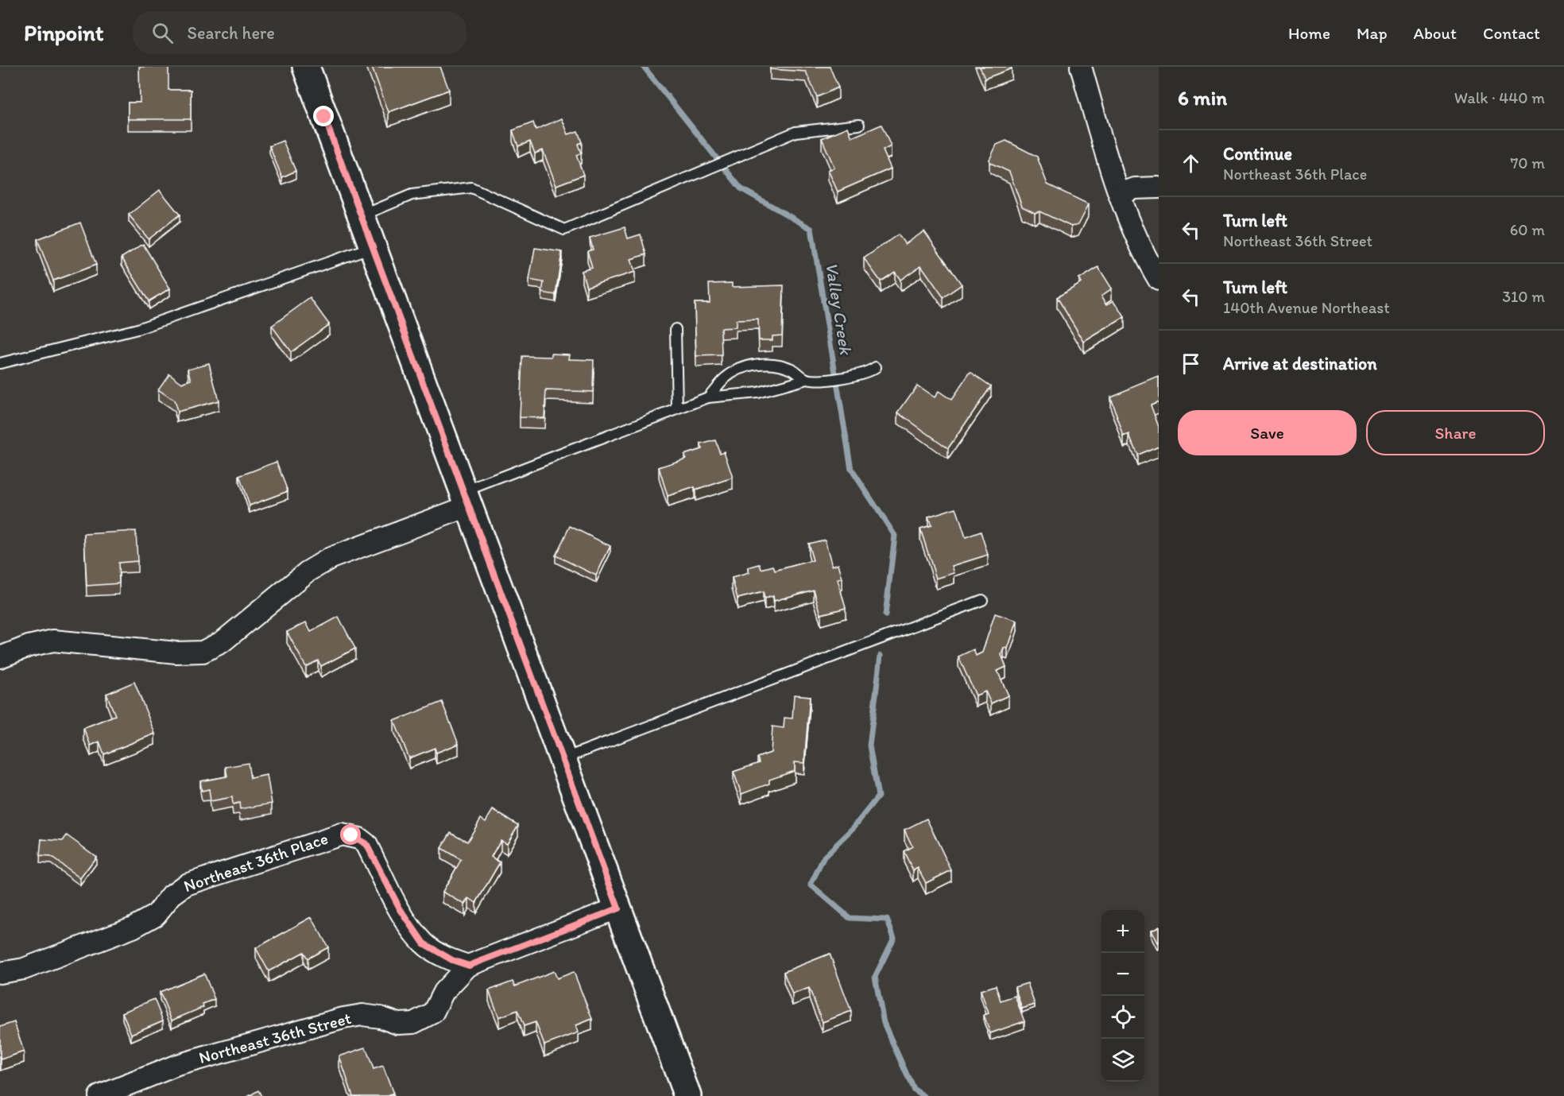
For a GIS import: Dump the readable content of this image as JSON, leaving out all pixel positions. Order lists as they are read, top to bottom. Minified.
{"streets":{"street":["Northeast 36th Place","Northeast 36th Street"]},"crossings":[["Northeast 36th Place","Northeast 36th Street"]],"water":["Valley Creek"],"page":{"header":"Pinpoint","search":"Search here","nav":["Home","Map","About","Contact"],"heading":["6 min","Walk · 440 m"],"list":[["Continue","Northeast 36th Place","70 m"],["Turn left","Northeast 36th Street","60 m"],["Turn left","140th Avenue Northeast","310 m"],"Arrive at destination"],"buttons":["Save","Share"],"map_buttons":["+","−"]}}
